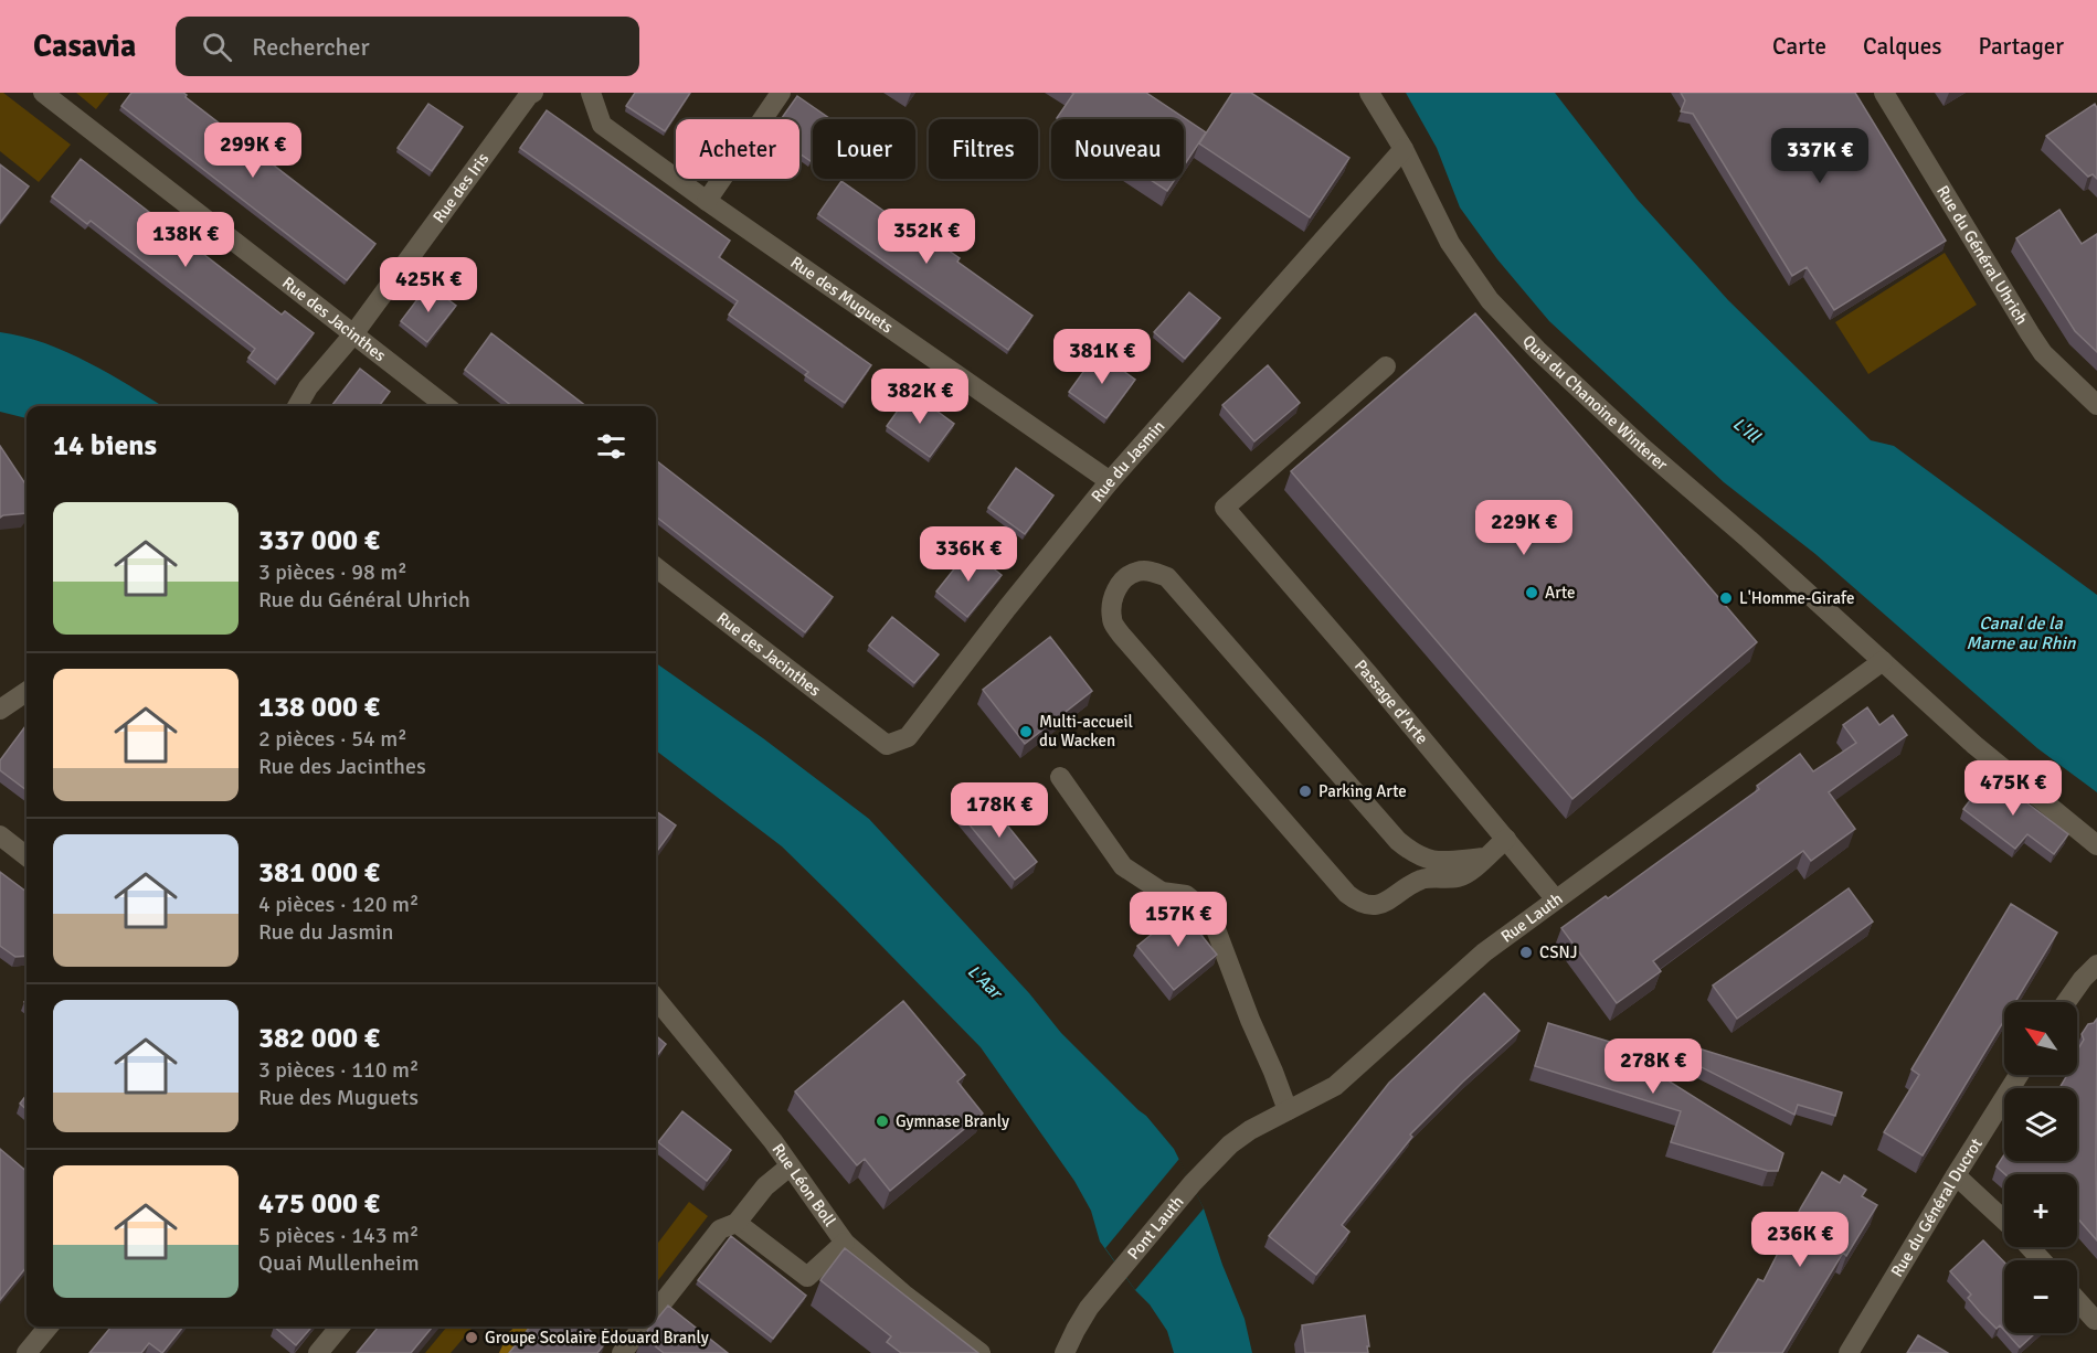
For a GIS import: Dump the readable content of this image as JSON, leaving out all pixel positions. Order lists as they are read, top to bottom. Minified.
{"streets":{"street":["Rue des Iris","Rue du Général Uhrich","Rue des Muguets","Rue des Jacinthes","Quai du Chanoine Winterer","Rue du Jasmin","Passage d'Arte","Rue Lauth","Rue Léon Boll","Rue du Général Ducrot","Pont Lauth"]},"crossings":[["Rue des Iris","Rue des Jacinthes"],["Rue des Muguets","Rue du Jasmin"],["Rue des Jacinthes","Rue du Jasmin"],["Quai du Chanoine Winterer","Rue du Jasmin"],["Quai du Chanoine Winterer","Rue Lauth"],["Passage d'Arte","Rue Lauth"],["Rue Lauth","Pont Lauth"]],"water":["L'Ill","Canal de la Marne au Rhin","L'Aar"],"places":["Arte","L'Homme-Girafe","Multi-accueil du Wacken","Parking Arte","CSNJ","Gymnase Branly","Groupe Scolaire Édouard Branly"],"north":"top left","page":{"header":"Casavia","search":"Rechercher","nav":["Carte","Calques","Partager"],"chip":["Acheter","Louer","Filtres","Nouveau"],"price":["299K €","337K €","352K €","138K €","425K €","381K €","382K €","229K €","336K €","475K €","178K €","157K €","278K €","236K €"],"heading":"14 biens","list":[{"name":"337 000 €","note":"3 pièces · 98 m² · Rue du Général Uhrich"},{"name":"138 000 €","note":"2 pièces · 54 m² · Rue des Jacinthes"},{"name":"381 000 €","note":"4 pièces · 120 m² · Rue du Jasmin"},{"name":"382 000 €","note":"3 pièces · 110 m² · Rue des Muguets"},{"name":"475 000 €","note":"5 pièces · 143 m² · Quai Mullenheim"}],"map_buttons":["+","−"]}}
